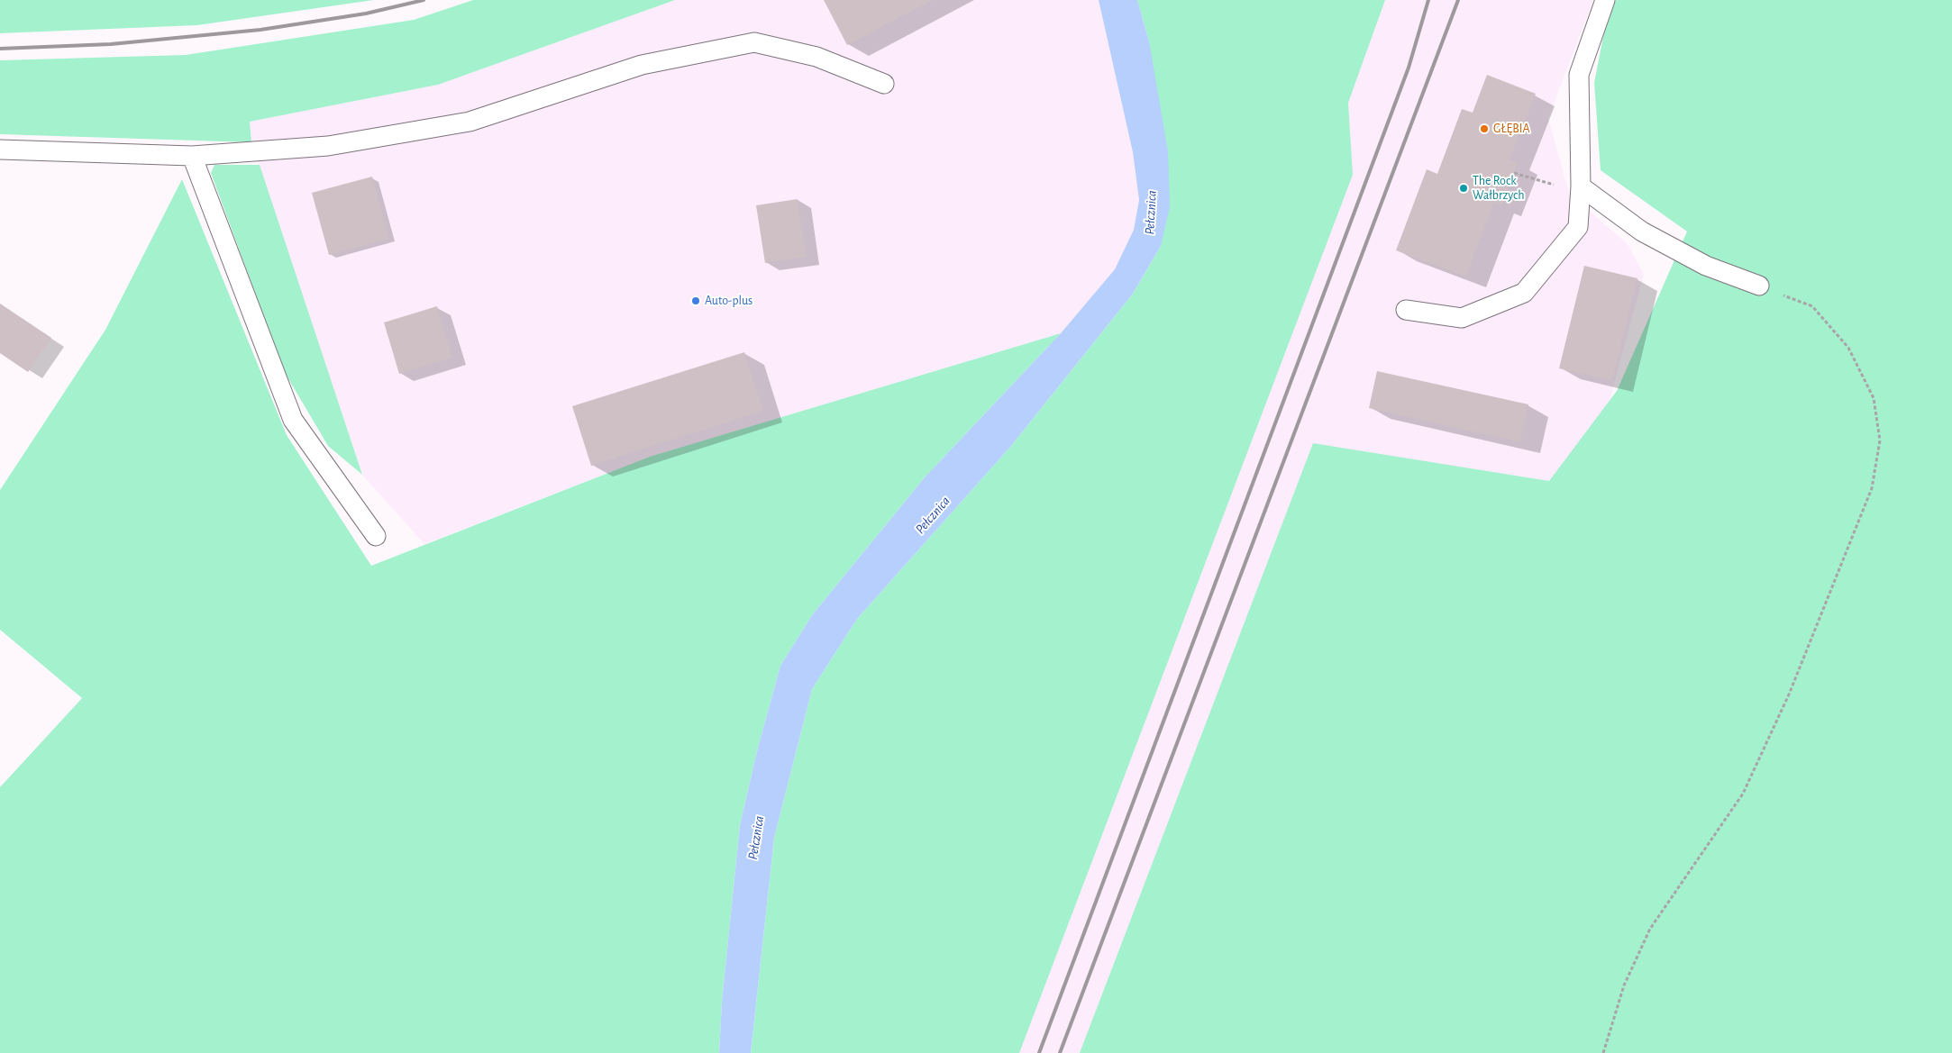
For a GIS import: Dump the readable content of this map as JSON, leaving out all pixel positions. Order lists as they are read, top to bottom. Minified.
{"water":["Pełcznica"],"places":["GŁĘBIA","The Rock Wałbrzych","Auto-plus"]}
